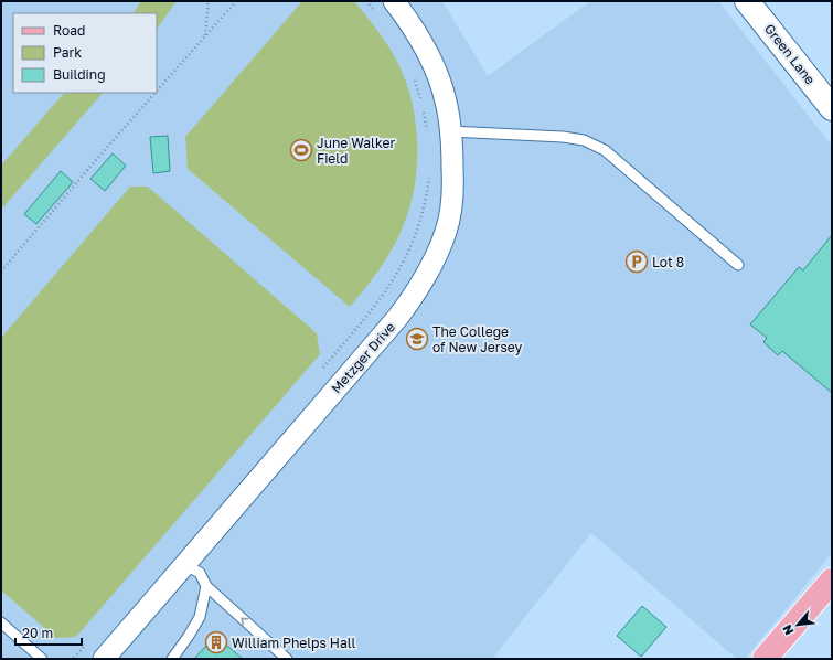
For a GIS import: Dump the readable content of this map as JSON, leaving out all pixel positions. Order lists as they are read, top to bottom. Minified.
{"streets":{"street":["Green Lane","Metzger Drive"]},"places":{"sports":["June Walker Field"],"parking":["Lot 8"],"school or university":["The College of New Jersey"],"building":["William Phelps Hall"]},"legend":["Road","Park","Building"],"scale_bar":"20 m","north":"bottom left"}
